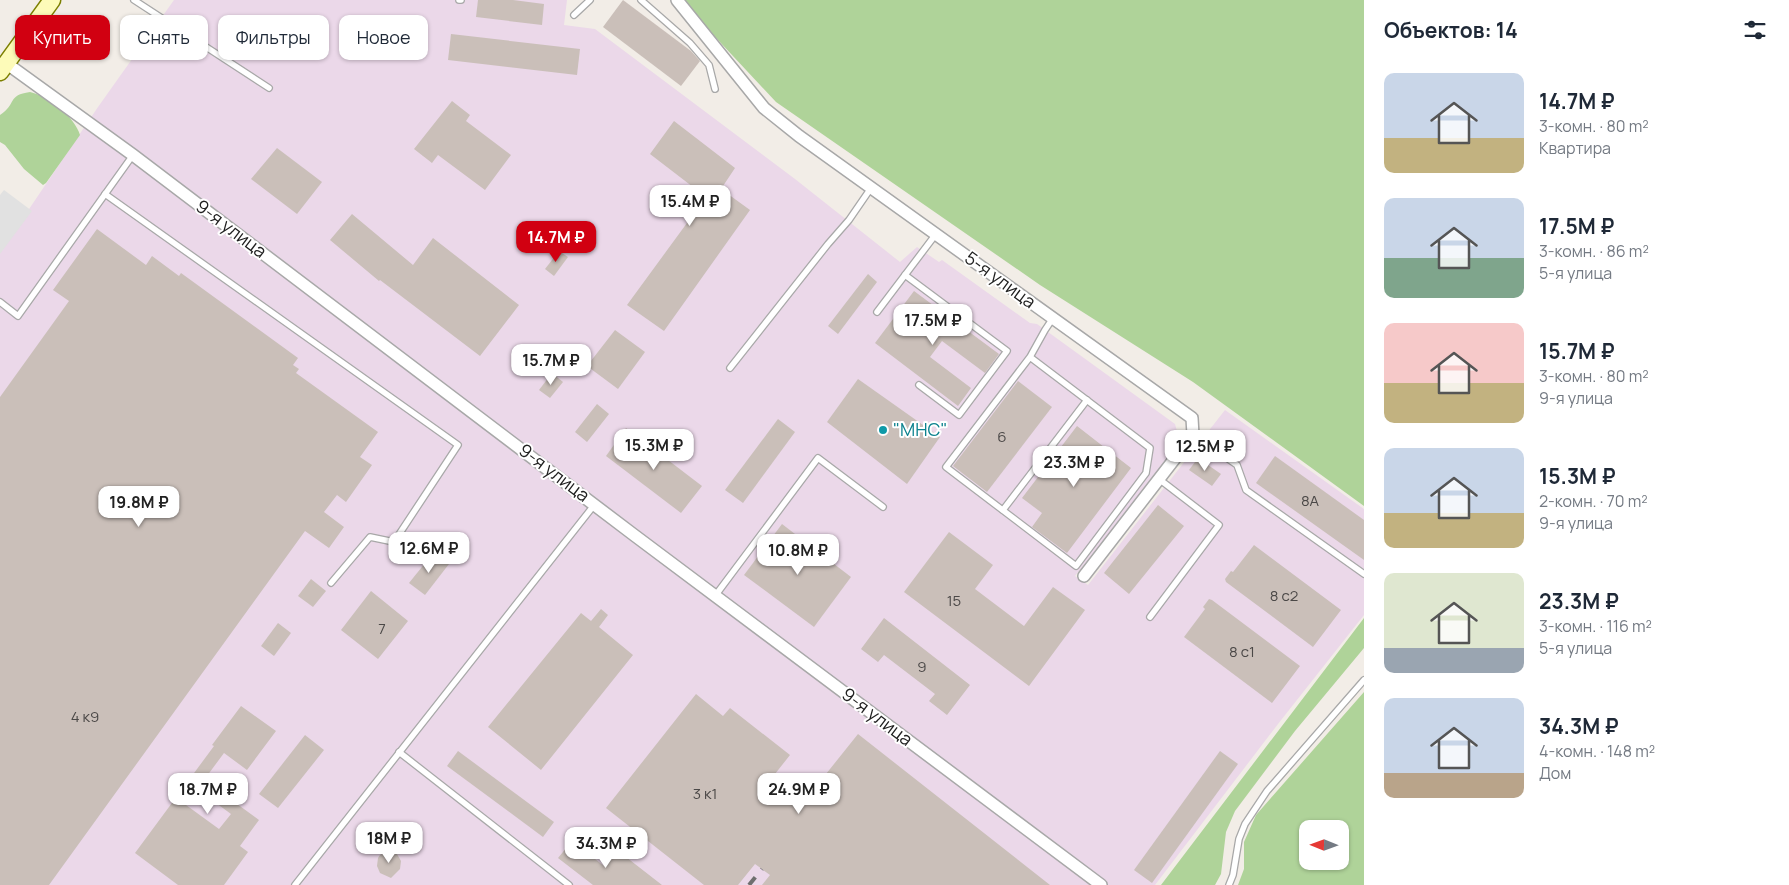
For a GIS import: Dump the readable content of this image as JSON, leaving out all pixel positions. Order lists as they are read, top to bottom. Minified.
{"streets":{"street":["9-я улица","5-я улица"]},"places":["\"МНС\""],"house_numbers":["6","8А","8 с2","15","7","8 с1","9","4 к9","3 к1"],"north":"left","page":{"heading":"Объектов: 14","chip":["Купить","Снять","Фильтры","Новое"],"list":[{"name":"14.7M ₽","note":"3-комн. · 80 m² · Квартира"},{"name":"17.5M ₽","note":"3-комн. · 86 m² · 5-я улица"},{"name":"15.7M ₽","note":"3-комн. · 80 m² · 9-я улица"},{"name":"15.3M ₽","note":"2-комн. · 70 m² · 9-я улица"},{"name":"23.3M ₽","note":"3-комн. · 116 m² · 5-я улица"},{"name":"34.3M ₽","note":"4-комн. · 148 m² · Дом"}],"price":["15.4M ₽","14.7M ₽","17.5M ₽","15.7M ₽","15.3M ₽","12.5M ₽","23.3M ₽","19.8M ₽","12.6M ₽","10.8M ₽","18.7M ₽","24.9M ₽","18M ₽","34.3M ₽"]}}
